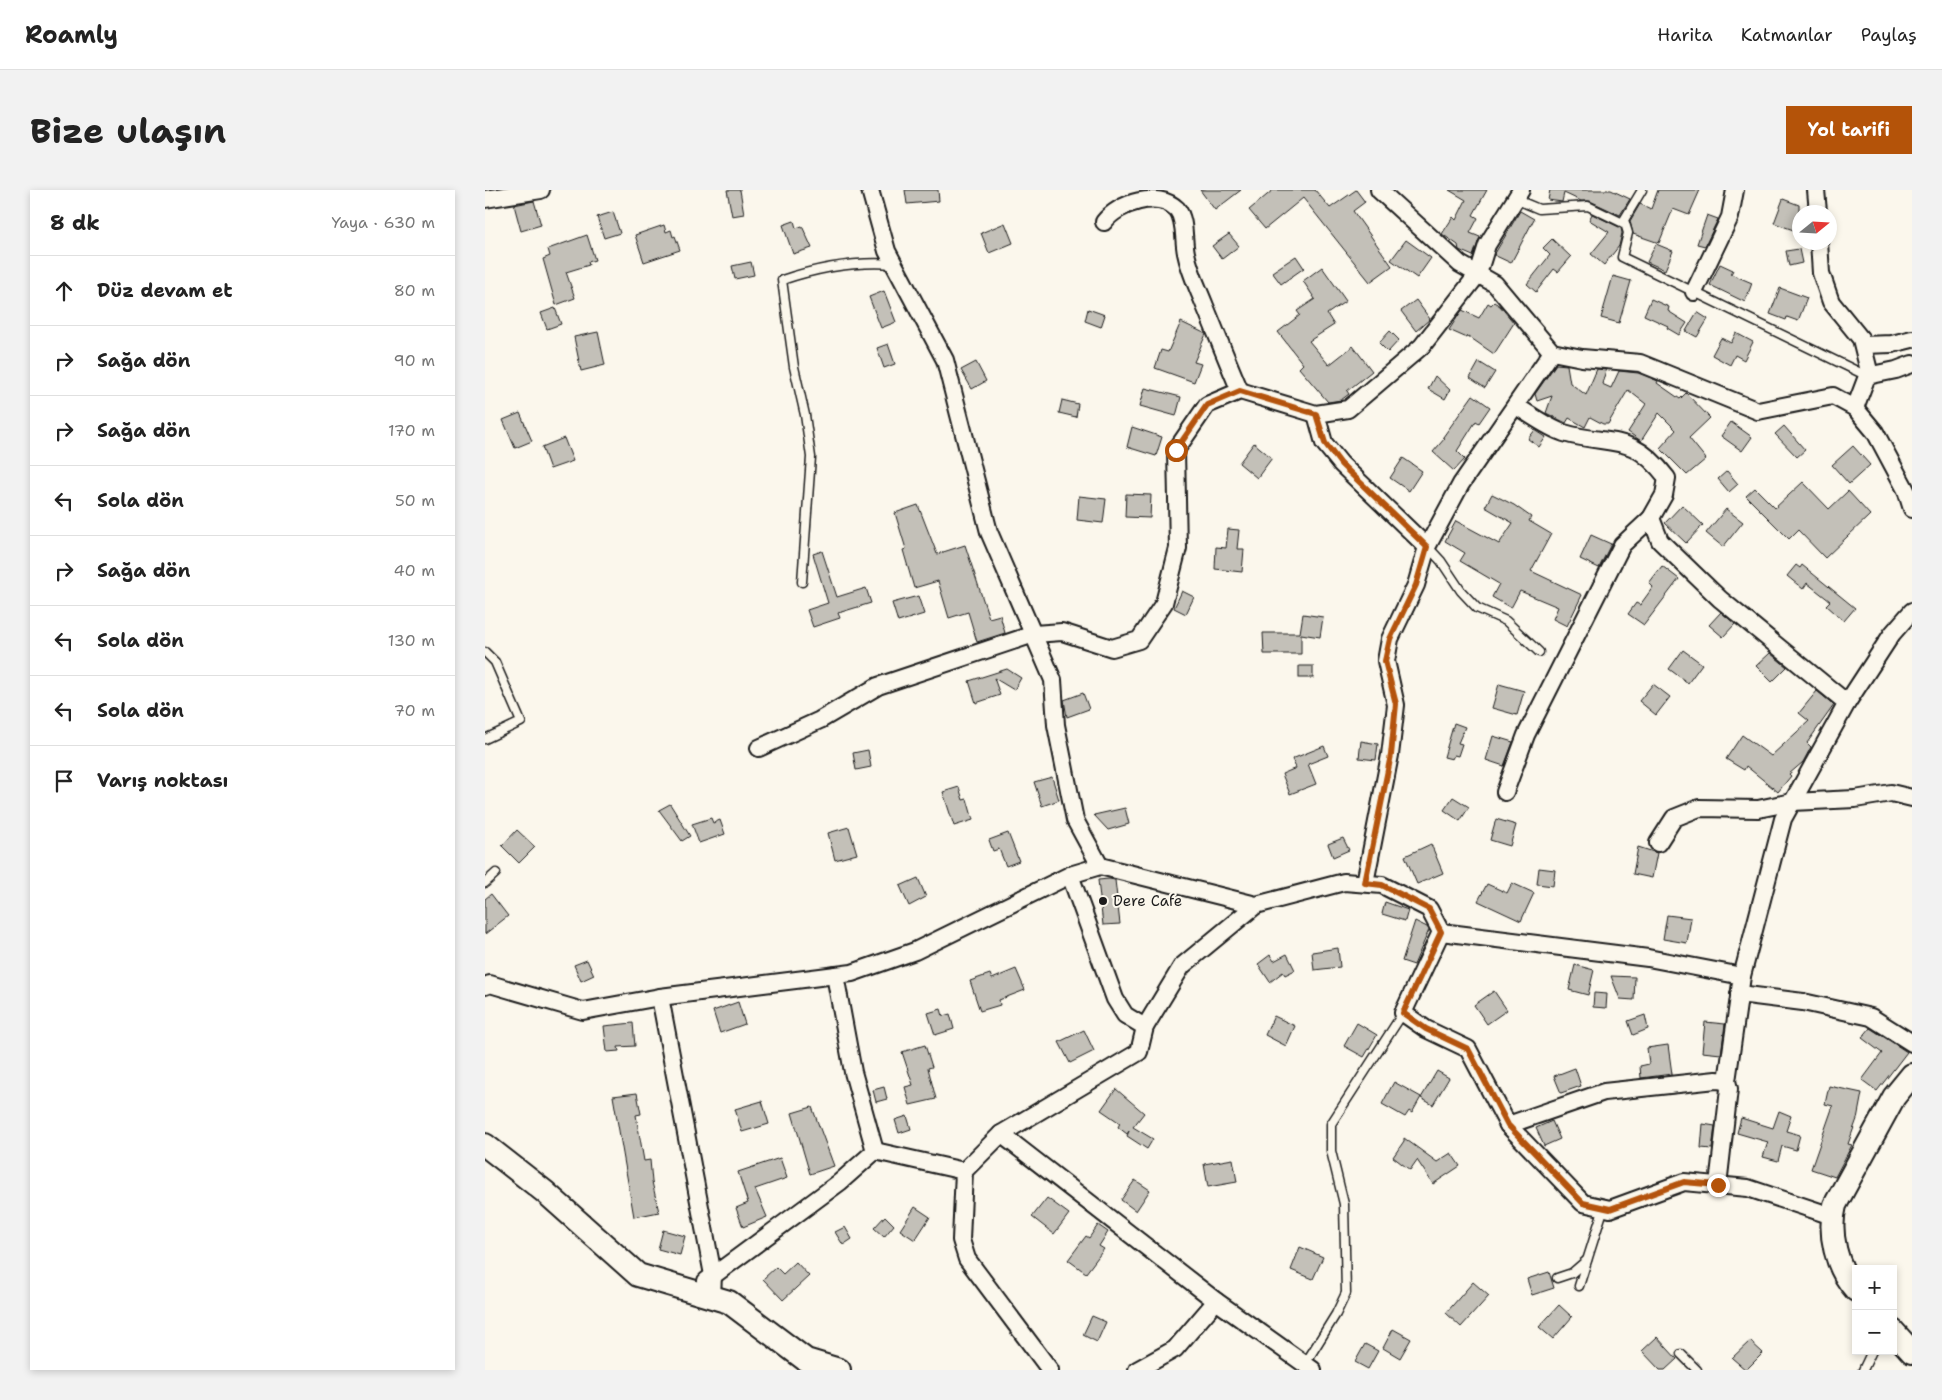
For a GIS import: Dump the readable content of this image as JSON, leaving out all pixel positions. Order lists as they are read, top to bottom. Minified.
{"places":["Dere Cafe"],"north":"right","page":{"header":"Roamly","nav":["Harita","Katmanlar","Paylaş"],"buttons":"Yol tarifi","title":"Bize ulaşın","heading":["8 dk","Yaya · 630 m"],"list":[["Düz devam et","80 m"],["Sağa dön","90 m"],["Sağa dön","170 m"],["Sola dön","50 m"],["Sağa dön","40 m"],["Sola dön","130 m"],["Sola dön","70 m"],"Varış noktası"],"map_buttons":["+","−"]}}
